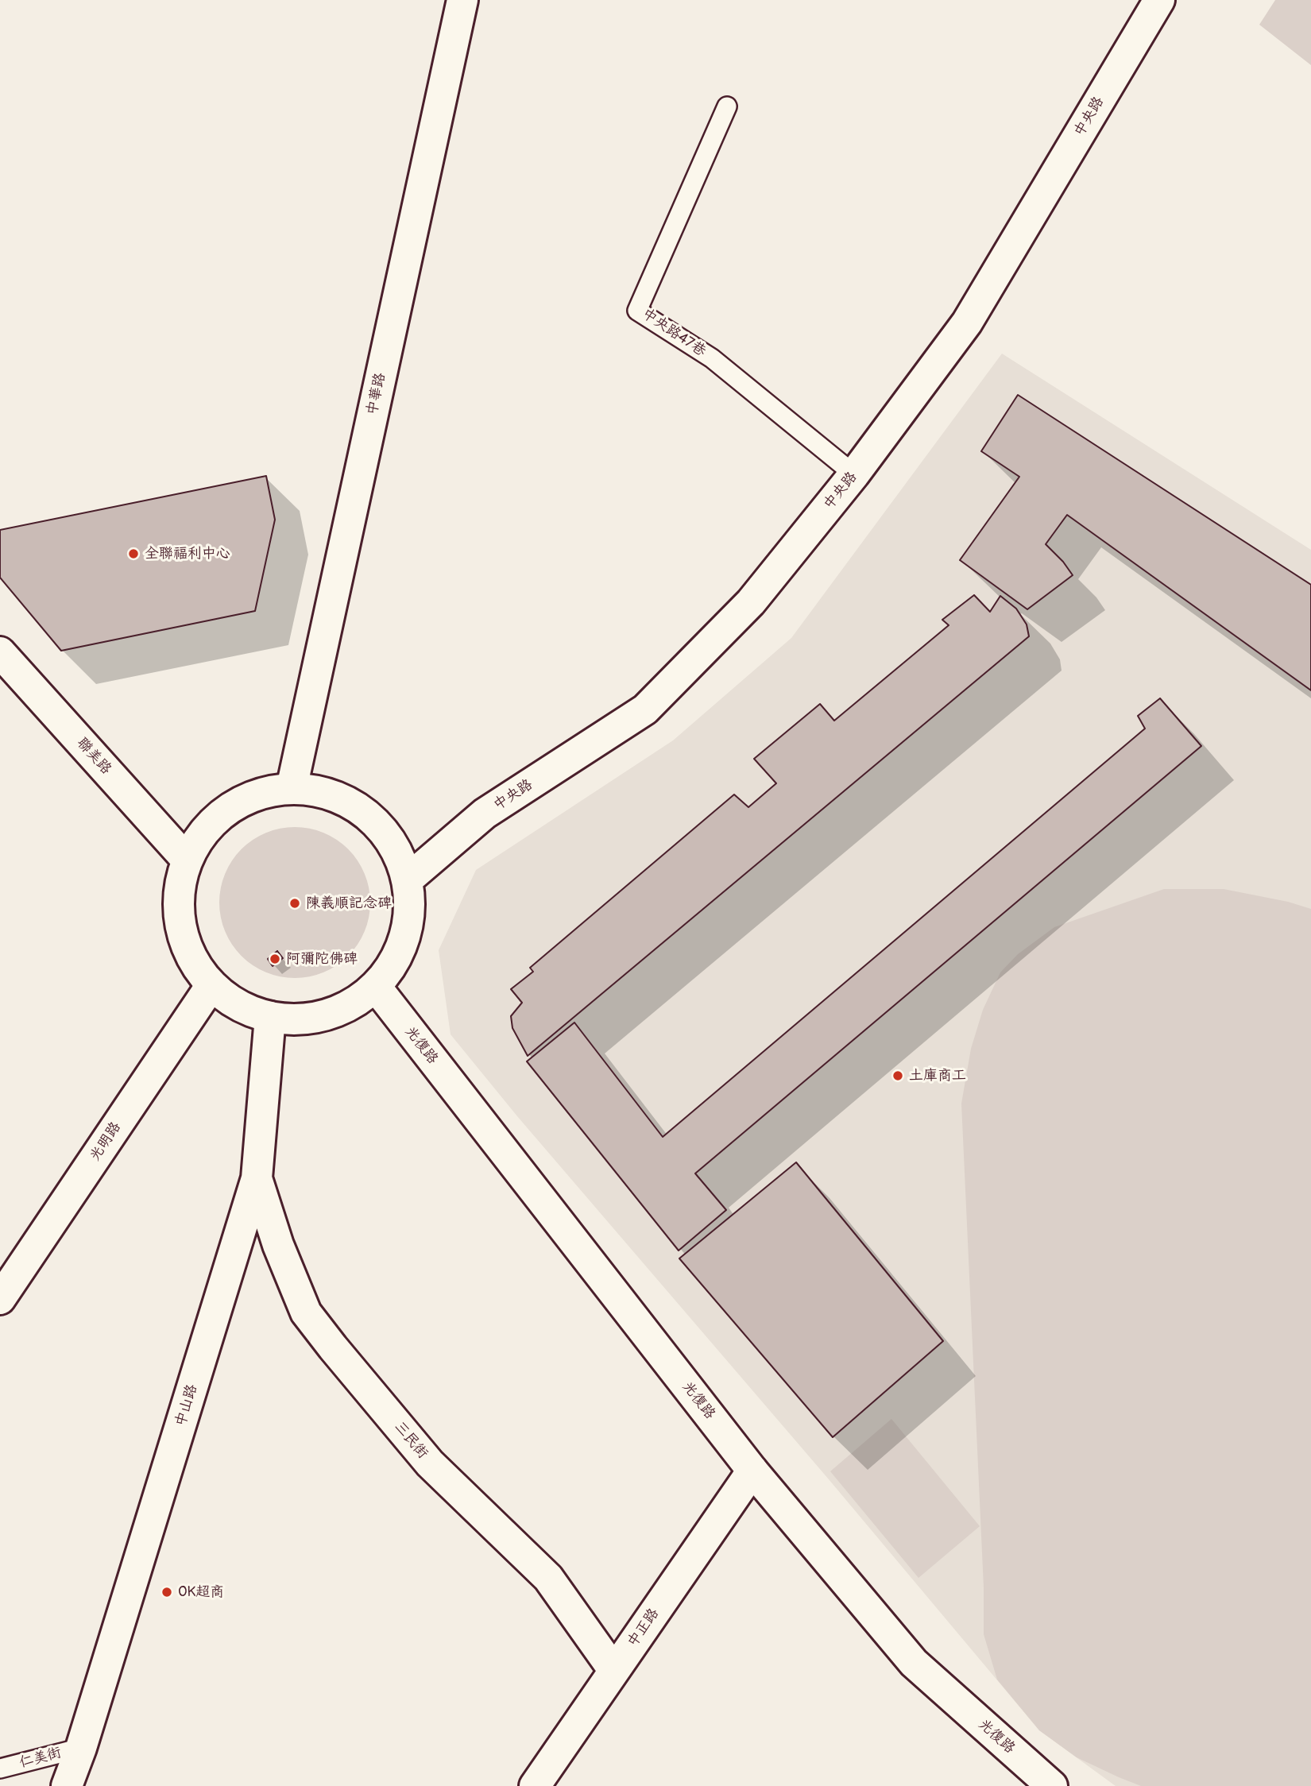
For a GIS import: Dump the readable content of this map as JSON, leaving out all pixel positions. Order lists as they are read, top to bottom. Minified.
{"streets":{"street":["中央路","中華路","聯美路","光復路","光明路","中山路","三民街","中正路"],"lane":["中央路47巷","仁美街"]},"crossings":[["中央路","中央路47巷"],["光復路","中正路"],["中山路","三民街"],["中山路","仁美街"],["三民街","中正路"]],"places":["全聯福利中心","陳義順記念碑","阿彌陀佛碑","土庫商工","OK超商"]}
